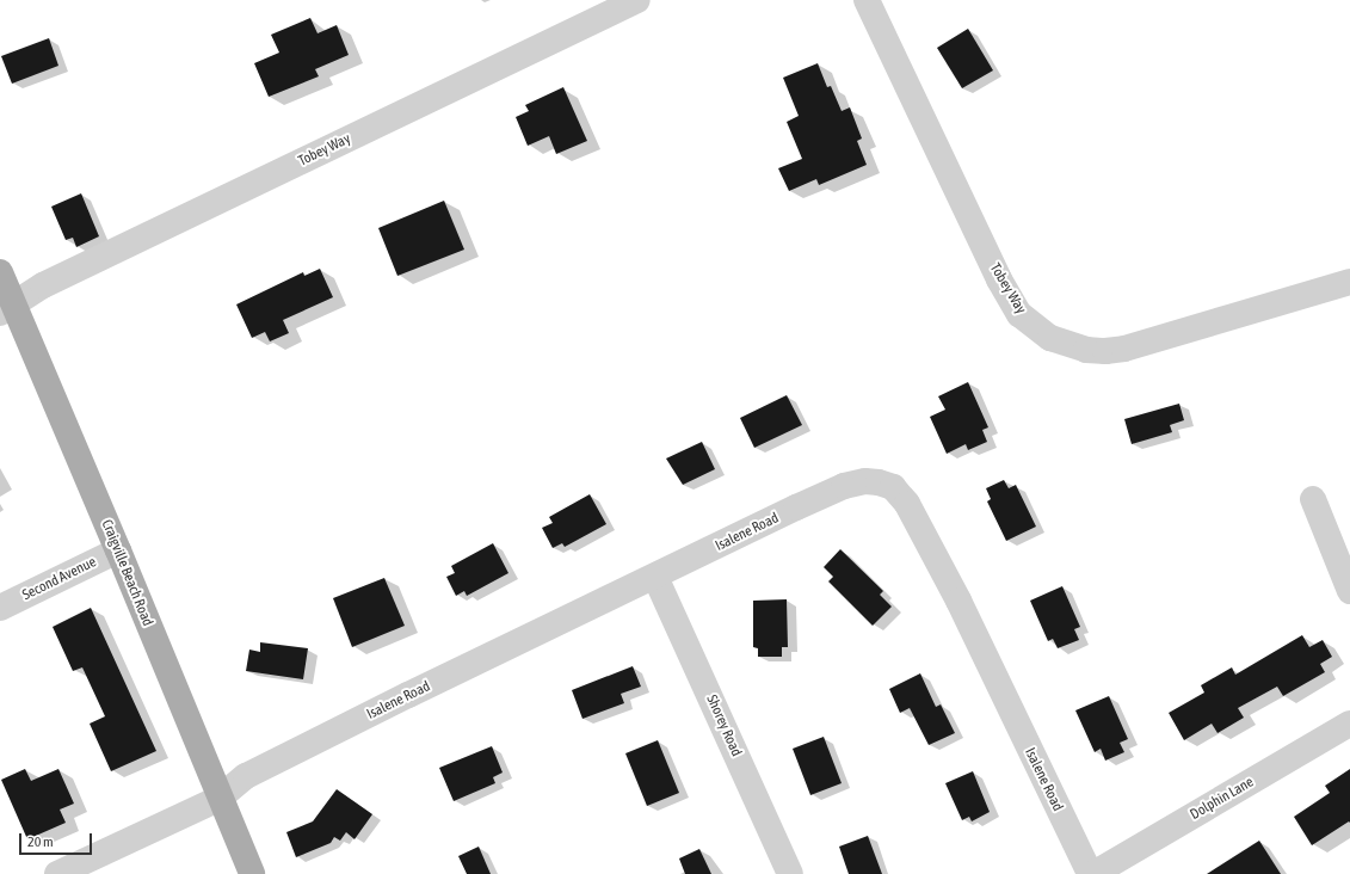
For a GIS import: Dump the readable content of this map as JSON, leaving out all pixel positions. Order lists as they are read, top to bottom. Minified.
{"streets":{"main road":["Craigville Beach Road"],"street":["Tobey Way","Isalene Road","Second Avenue","Shorey Road","Dolphin Lane"]},"crossings":[["Tobey Way","Craigville Beach Road"],["Isalene Road","Craigville Beach Road"],["Isalene Road","Shorey Road"],["Craigville Beach Road","Second Avenue"]],"scale_bar":"20 m"}
